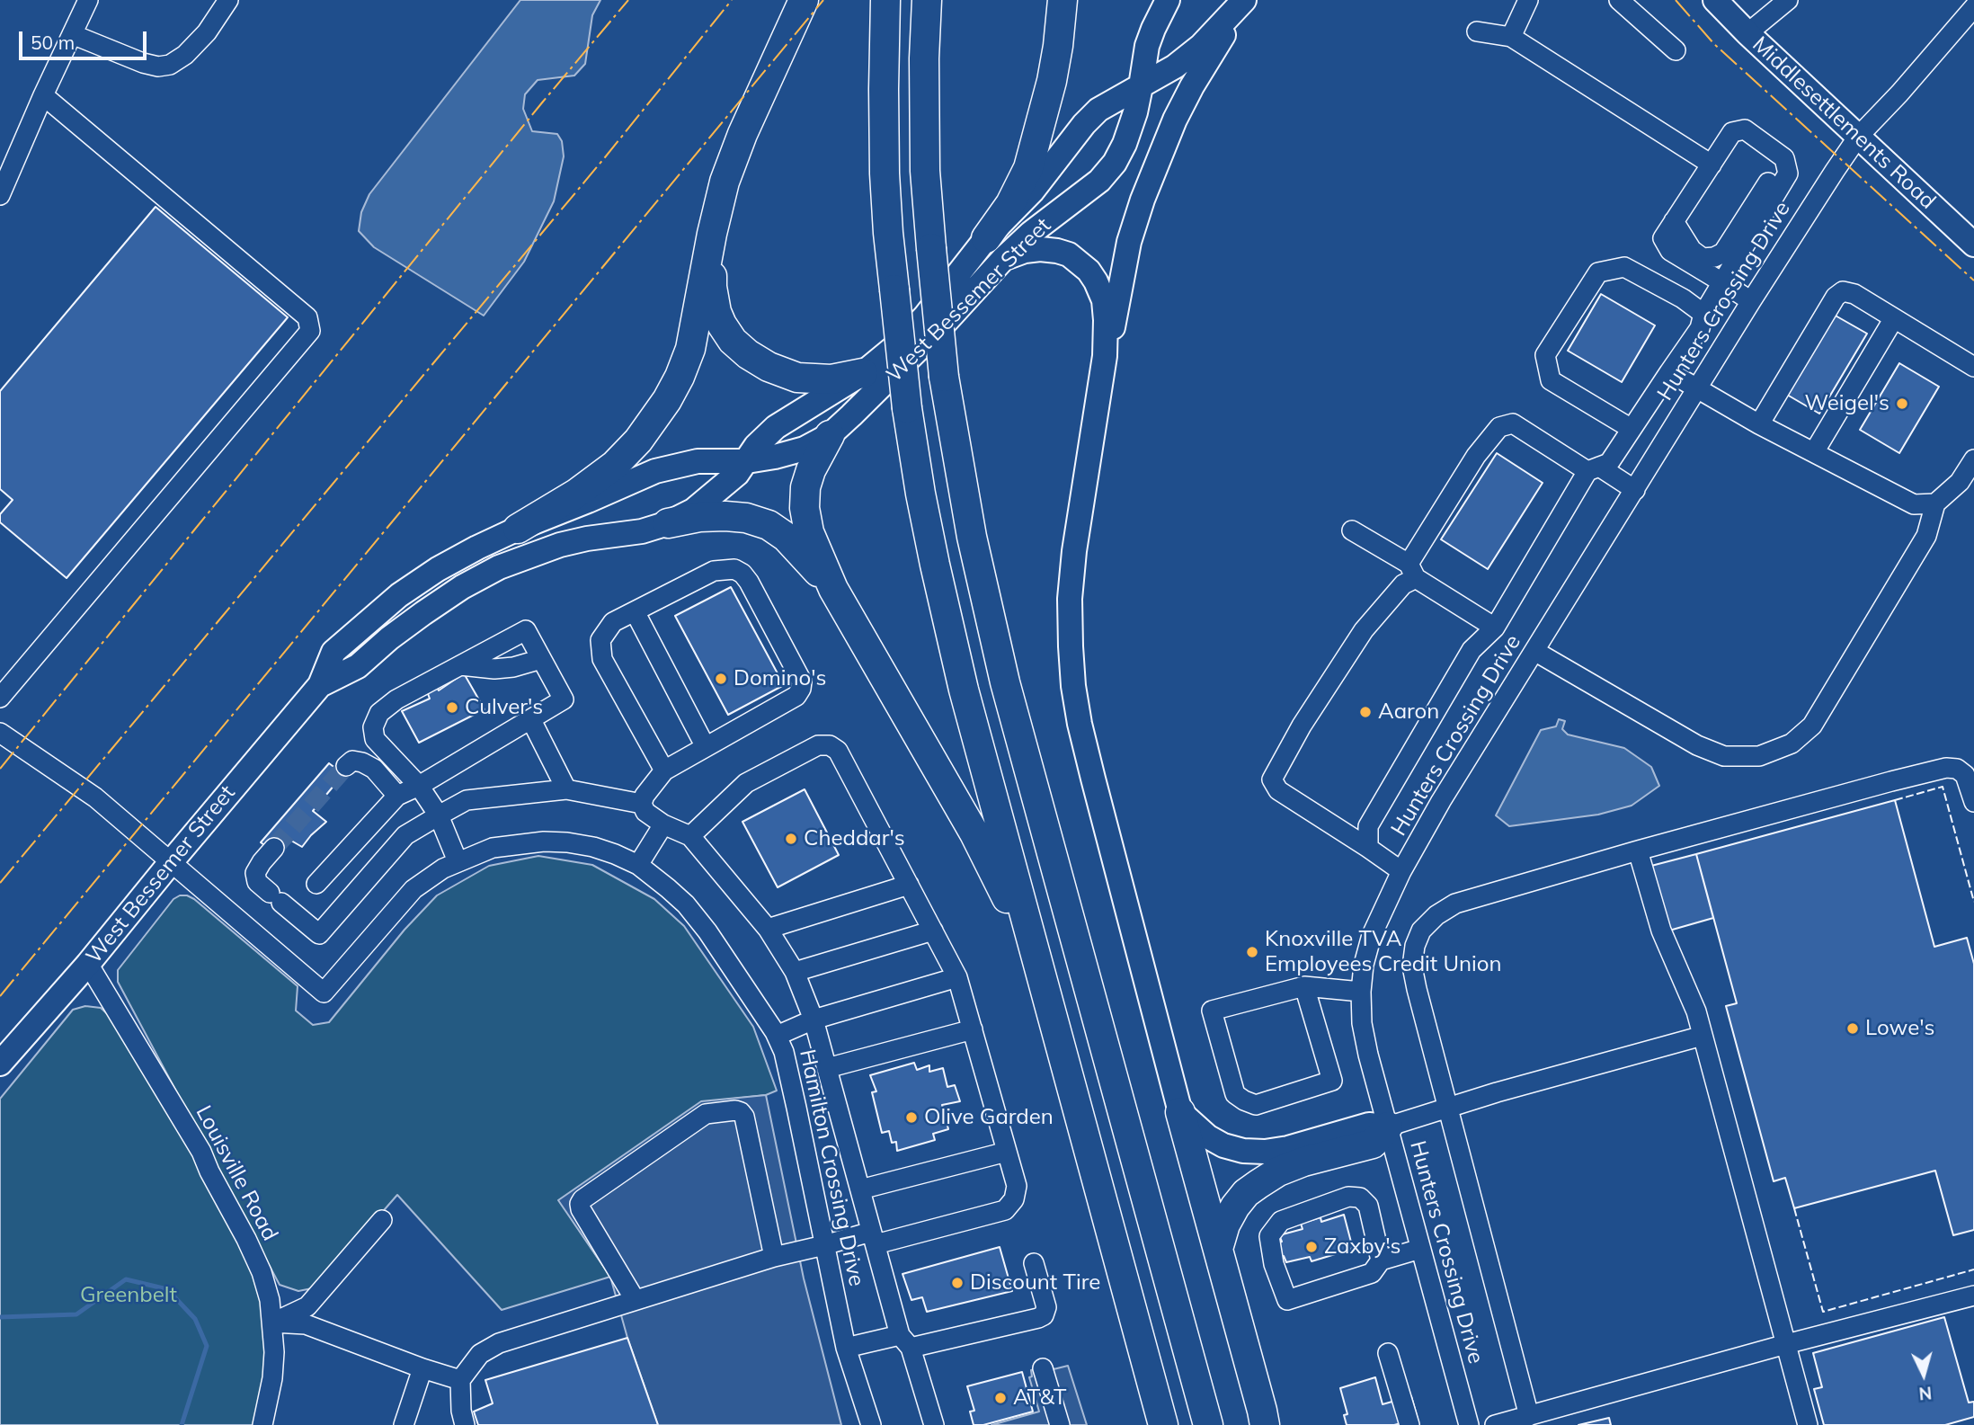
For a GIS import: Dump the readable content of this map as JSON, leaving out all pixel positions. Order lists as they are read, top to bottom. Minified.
{"streets":{"main road":["Middlesettlements Road","West Bessemer Street"],"street":["Hunters Crossing Drive","Hamilton Crossing Drive","Louisville Road"]},"crossings":[["Middlesettlements Road","Hunters Crossing Drive"],["West Bessemer Street","Hamilton Crossing Drive"],["West Bessemer Street","Louisville Road"]],"parks":["Greenbelt"],"places":["Weigel's","Domino's","Culver's","Aaron","Cheddar's","Knoxville TVA Employees Credit Union","Lowe's","Olive Garden","Zaxby's","Discount Tire","AT&T"],"scale_bar":"50 m","north":"bottom"}
